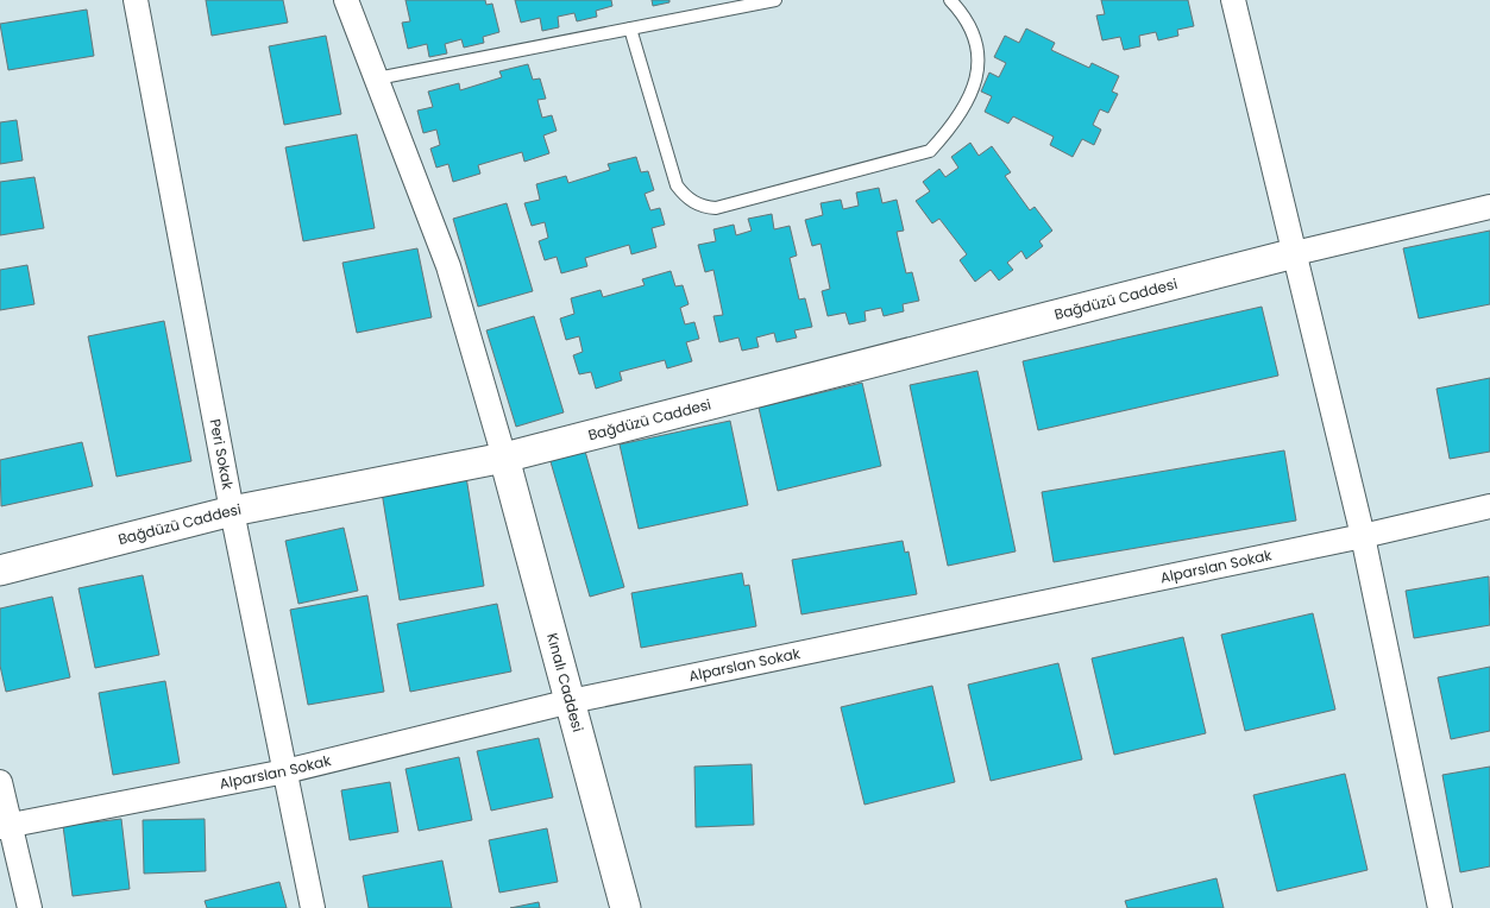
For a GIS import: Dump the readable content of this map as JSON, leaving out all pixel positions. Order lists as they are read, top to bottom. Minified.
{"streets":{"street":["Bağdüzü Caddesi","Peri Sokak","Alparslan Sokak","Kınalı Caddesi"]},"crossings":[["Bağdüzü Caddesi","Peri Sokak"],["Bağdüzü Caddesi","Kınalı Caddesi"],["Peri Sokak","Alparslan Sokak"],["Alparslan Sokak","Kınalı Caddesi"]]}
